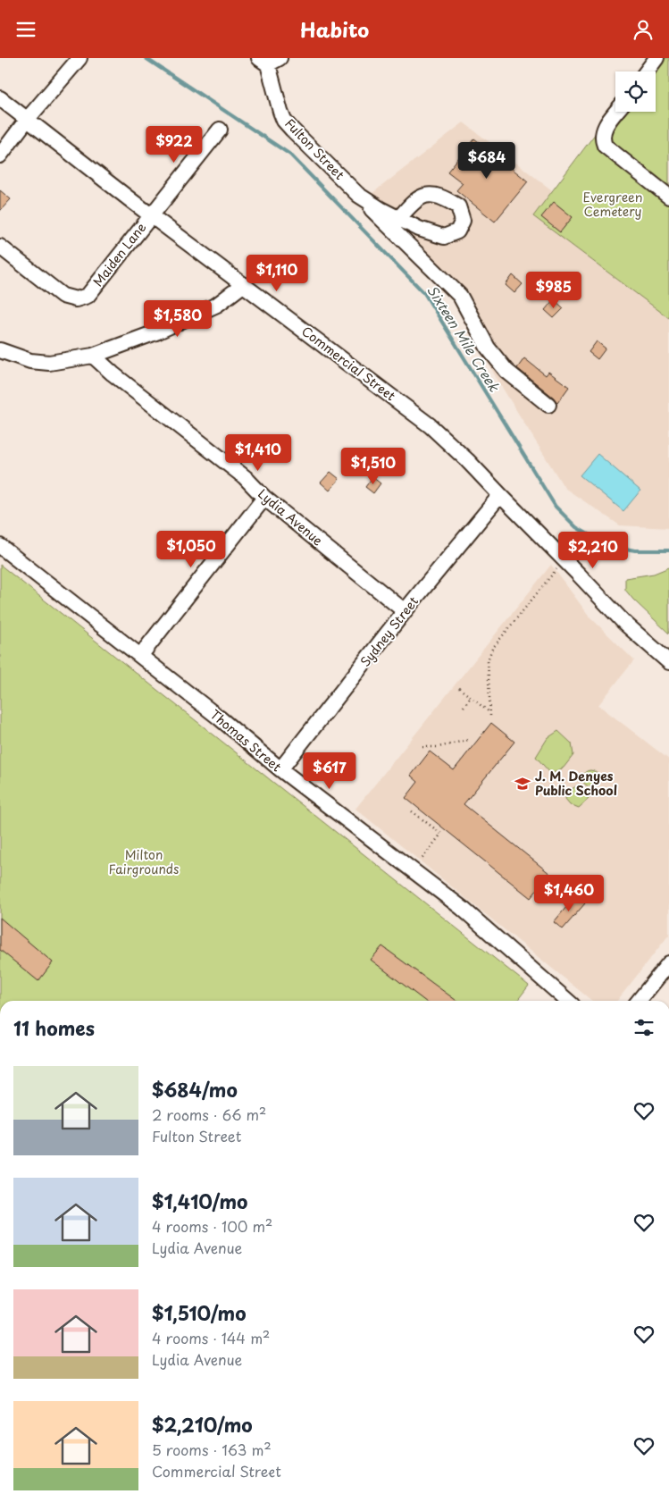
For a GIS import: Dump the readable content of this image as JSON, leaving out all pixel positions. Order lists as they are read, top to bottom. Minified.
{"streets":{"street":["Fulton Street","Maiden Lane","Commercial Street","Lydia Avenue","Sydney Street","Thomas Street"]},"crossings":[["Maiden Lane","Commercial Street"],["Commercial Street","Sydney Street"],["Lydia Avenue","Sydney Street"],["Sydney Street","Thomas Street"]],"water":["Sixteen Mile Creek"],"parks":["Evergreen Cemetery","Milton Fairgrounds"],"places":{"school or university":["J. M. Denyes Public School"]},"page":{"header":"Habito","price":["$922","$684","$1,110","$985","$1,580","$1,410","$1,510","$1,050","$2,210","$617","$1,460"],"heading":"11 homes","list":[{"name":"$684/mo","note":"2 rooms · 66 m² · Fulton Street"},{"name":"$1,410/mo","note":"4 rooms · 100 m² · Lydia Avenue"},{"name":"$1,510/mo","note":"4 rooms · 144 m² · Lydia Avenue"},{"name":"$2,210/mo","note":"5 rooms · 163 m² · Commercial Street"}]}}
